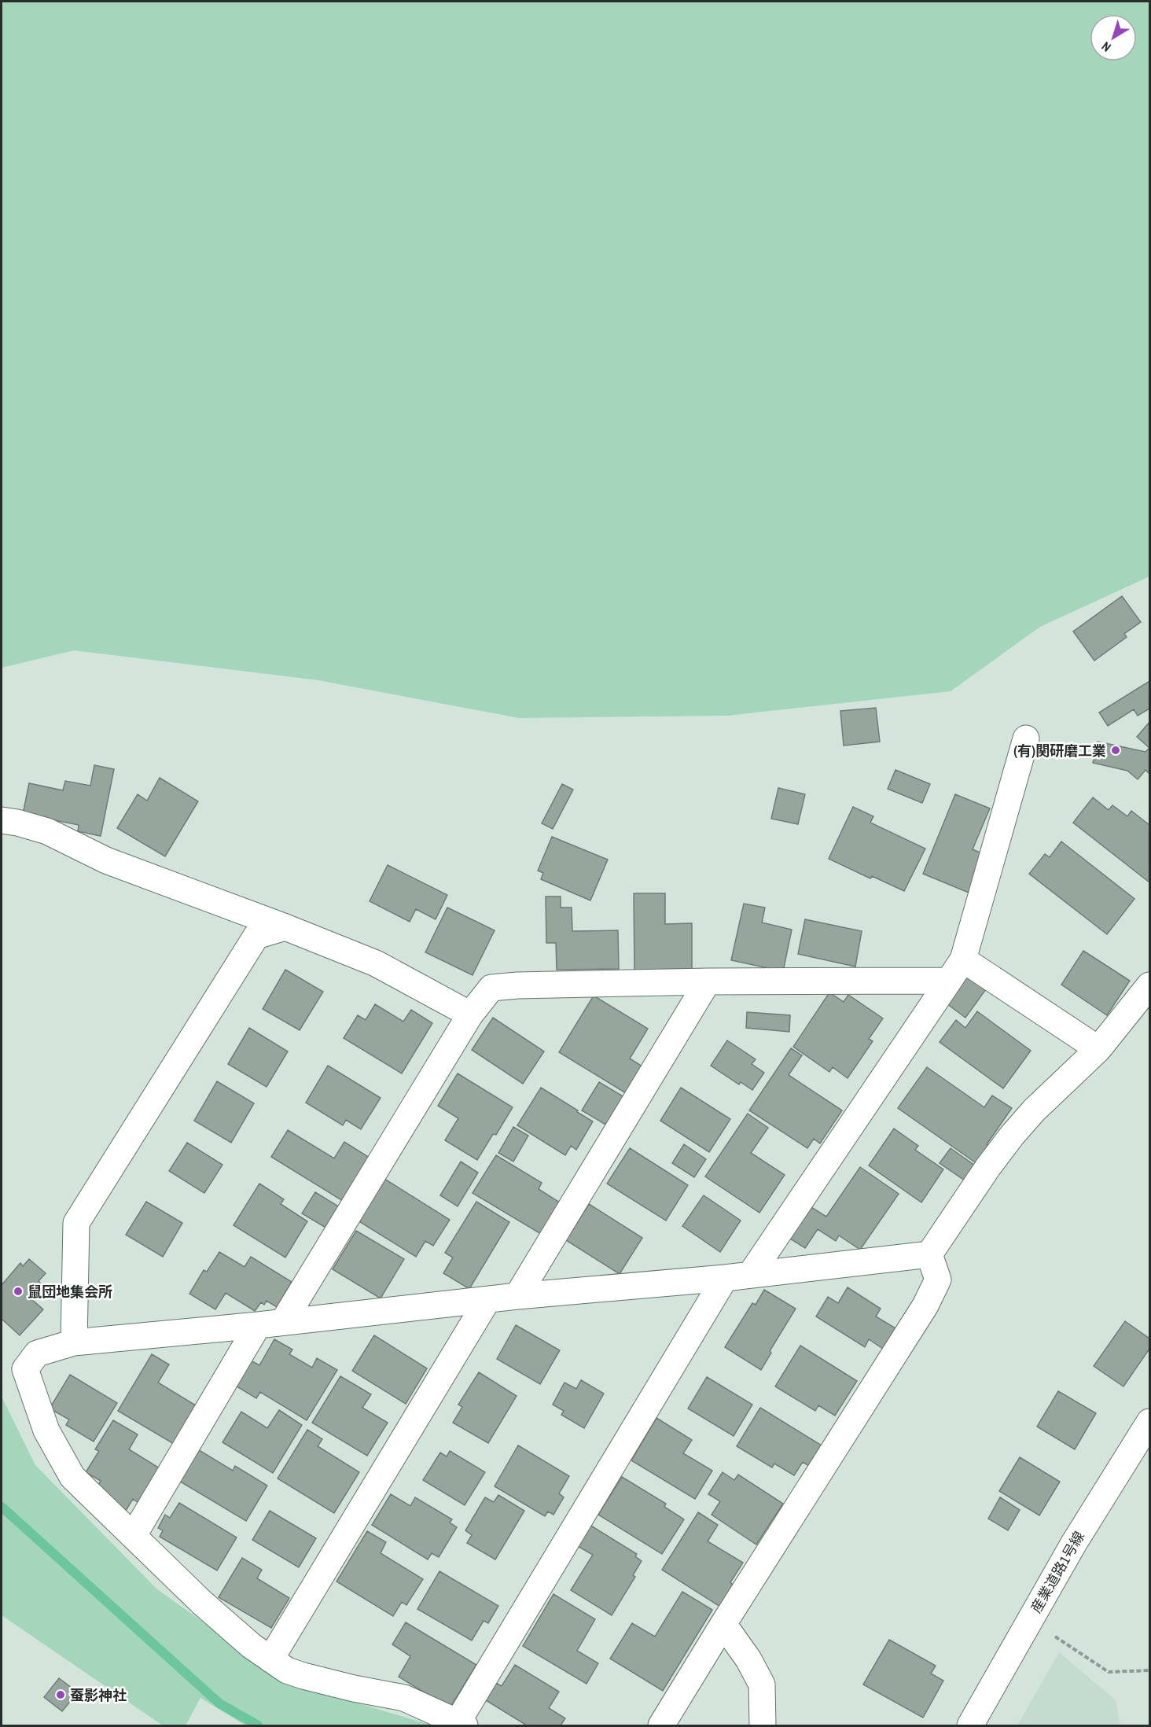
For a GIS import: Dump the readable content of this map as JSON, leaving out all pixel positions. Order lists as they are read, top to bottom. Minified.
{"streets":{"street":["産業道路1号線"]},"places":["(有)関研磨工業","鼠団地集会所","蚕影神社"],"north":"bottom left"}
